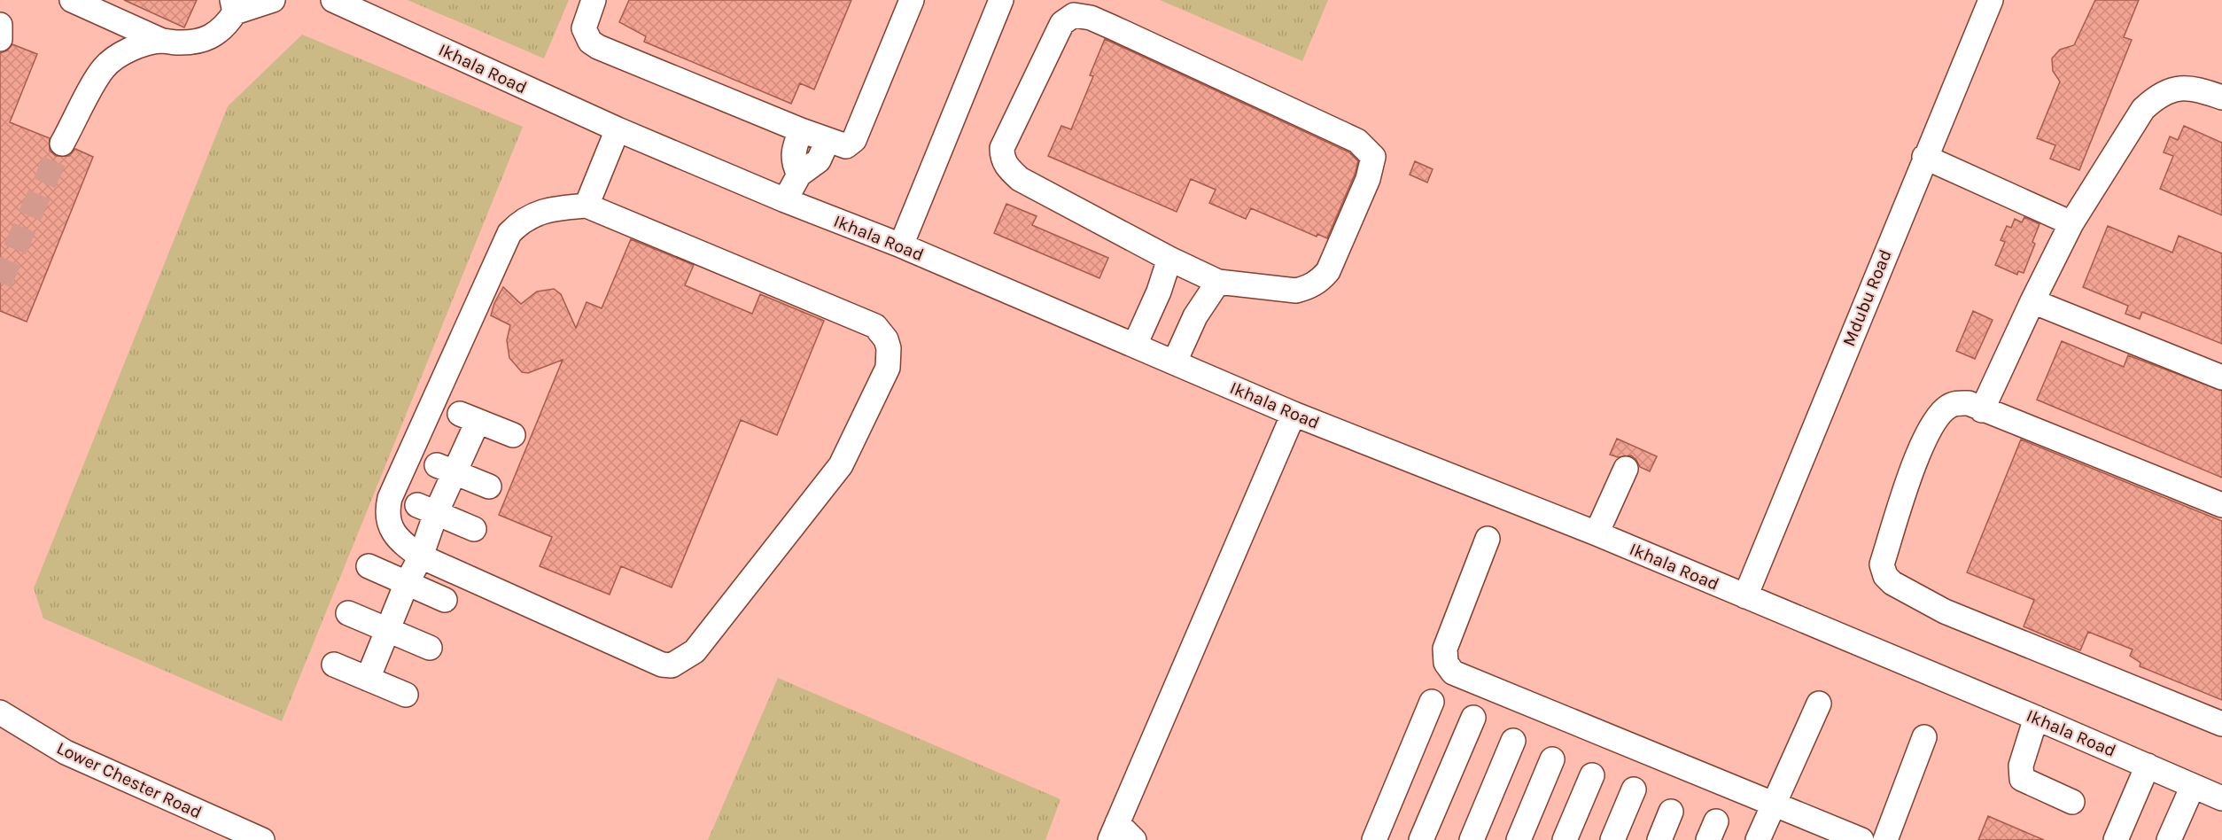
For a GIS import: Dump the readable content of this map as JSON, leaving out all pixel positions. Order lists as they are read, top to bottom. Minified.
{"streets":{"street":["Ikhala Road","Mdubu Road","Lower Chester Road"]},"crossings":[["Ikhala Road","Mdubu Road"]]}
